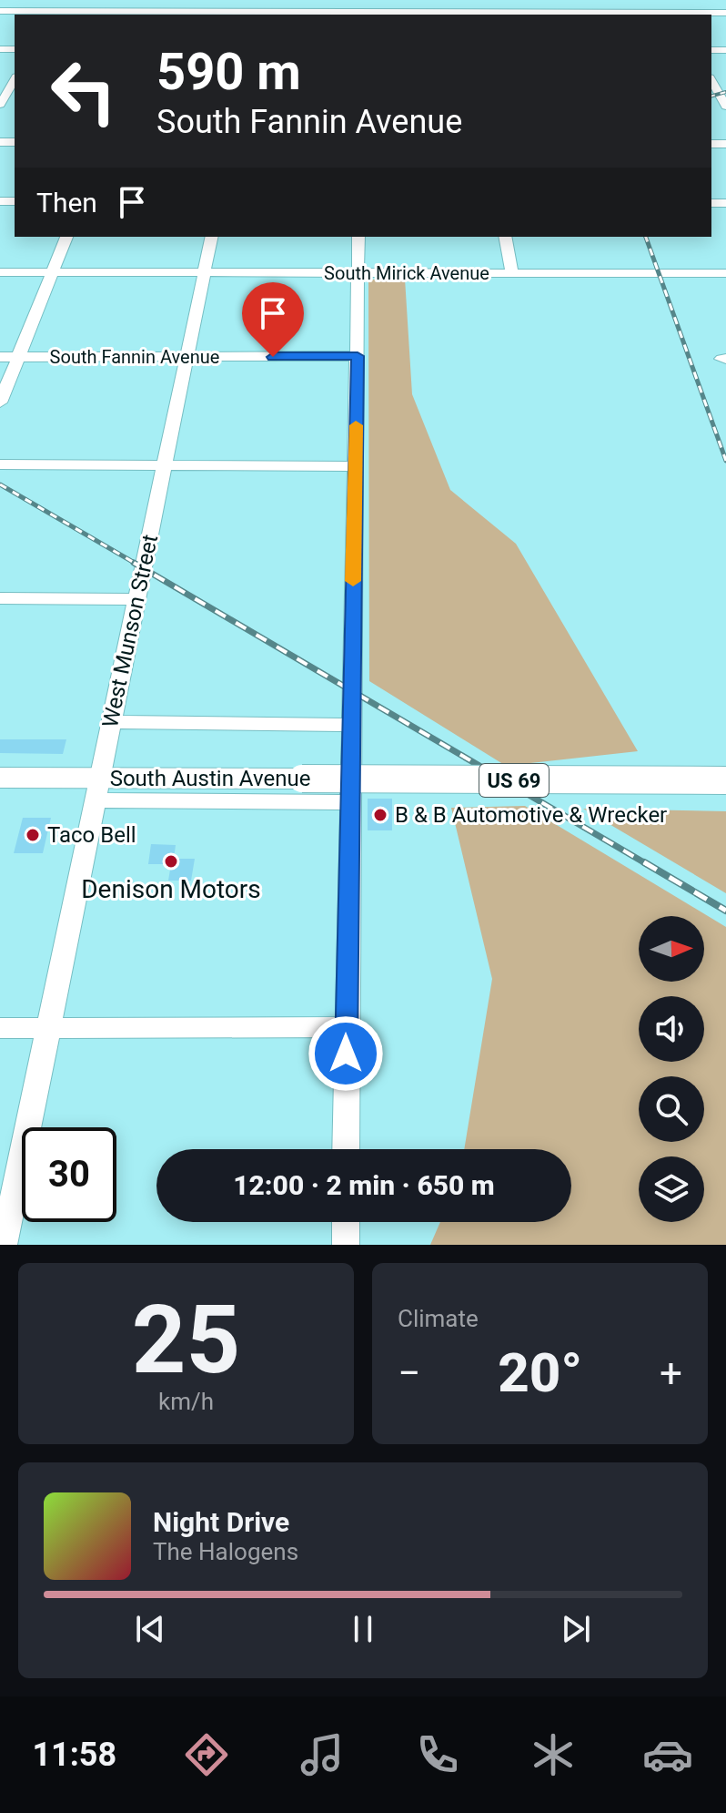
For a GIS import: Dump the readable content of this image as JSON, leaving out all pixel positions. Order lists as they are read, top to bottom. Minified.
{"streets":{"highway":["South Austin Avenue","US 69"],"street":["South Mirick Avenue","South Fannin Avenue","West Munson Street"]},"crossings":[["South Mirick Avenue","West Munson Street"],["South Fannin Avenue","West Munson Street"],["West Munson Street","South Austin Avenue"]],"places":["B & B Automotive & Wrecker","Taco Bell","Denison Motors"],"north":"right","page":{"turn":["590 m","South Fannin Avenue"],"then":"Then","limit":"30","trip":"12:00 · 2 min · 650 m","tile":[["25","km/h"],"Climate"],"heat":["−","20°","+"],"song":["Night Drive","The Halogens"],"tabs":"11:58"}}
